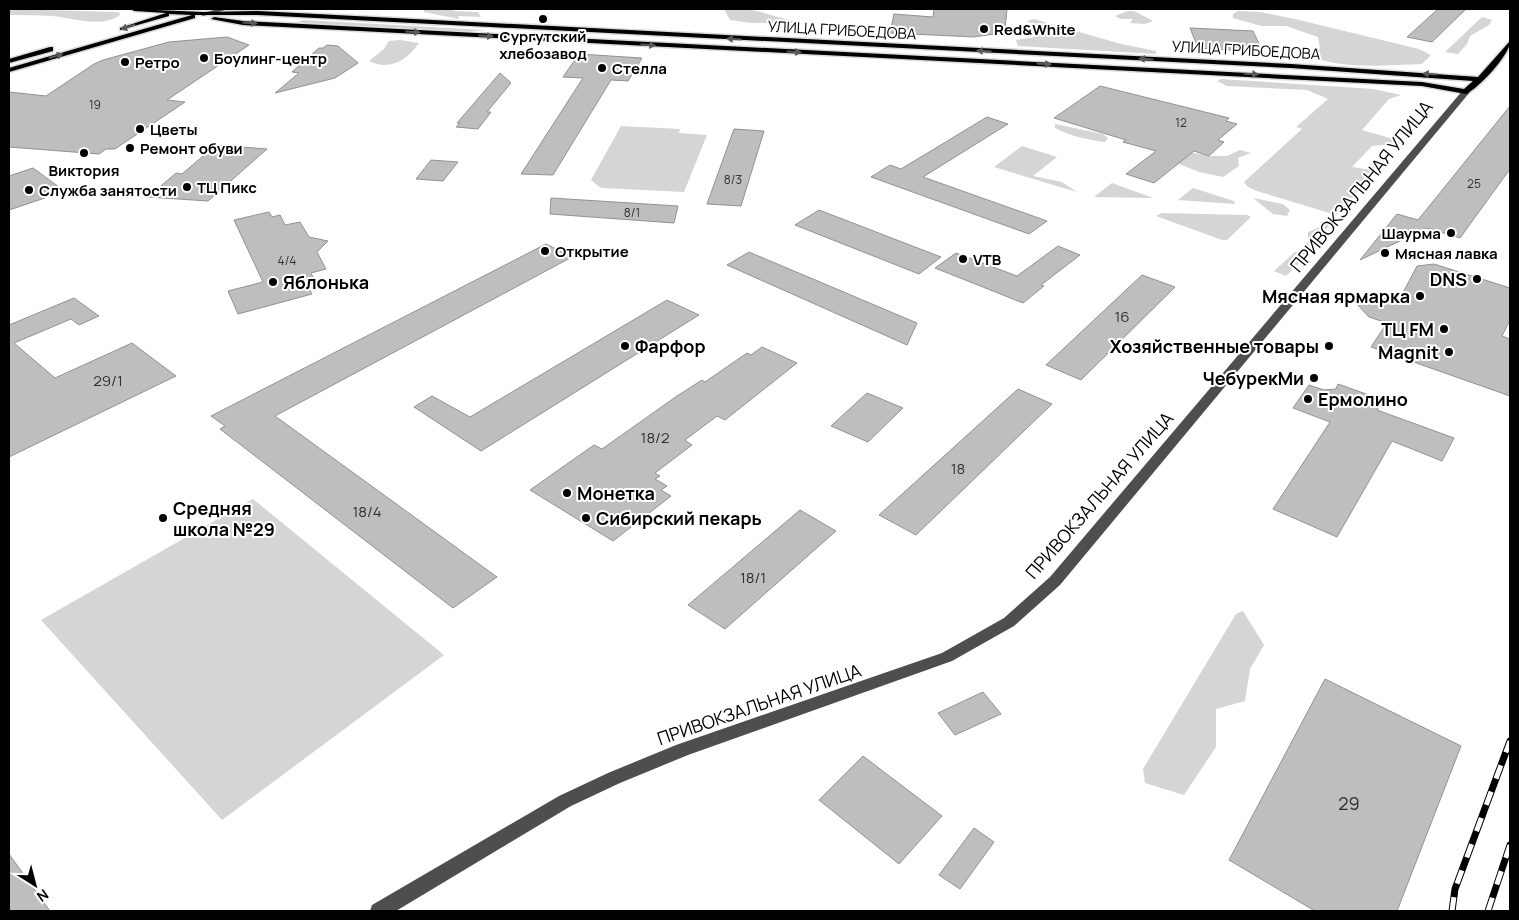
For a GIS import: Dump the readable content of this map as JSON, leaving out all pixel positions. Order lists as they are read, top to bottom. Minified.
{"streets":{"main road":["УЛИЦА ГРИБОЕДОВА","ПРИВОКЗАЛЬНАЯ УЛИЦА"]},"crossings":[["УЛИЦА ГРИБОЕДОВА","ПРИВОКЗАЛЬНАЯ УЛИЦА"]],"places":["Сургутский хлебозавод","Red&White","Боулинг-центр","Ретро","Стелла","Цветы","Ремонт обуви","Виктория","ТЦ Пикс","Служба занятости","Шаурма","Открытие","Мясная лавка","VTB","DNS","Яблонька","Мясная ярмарка","ТЦ FM","Фарфор","Хозяйственные товары","Magnit","ЧебурекМи","Ермолино","Монетка","Средняя школа №29","Сибирский пекарь"],"house_numbers":["19","12","8/3","25","8/1","4/4","16","29/1","18/2","18","18/4","18/1","29"],"north":"bottom right"}
